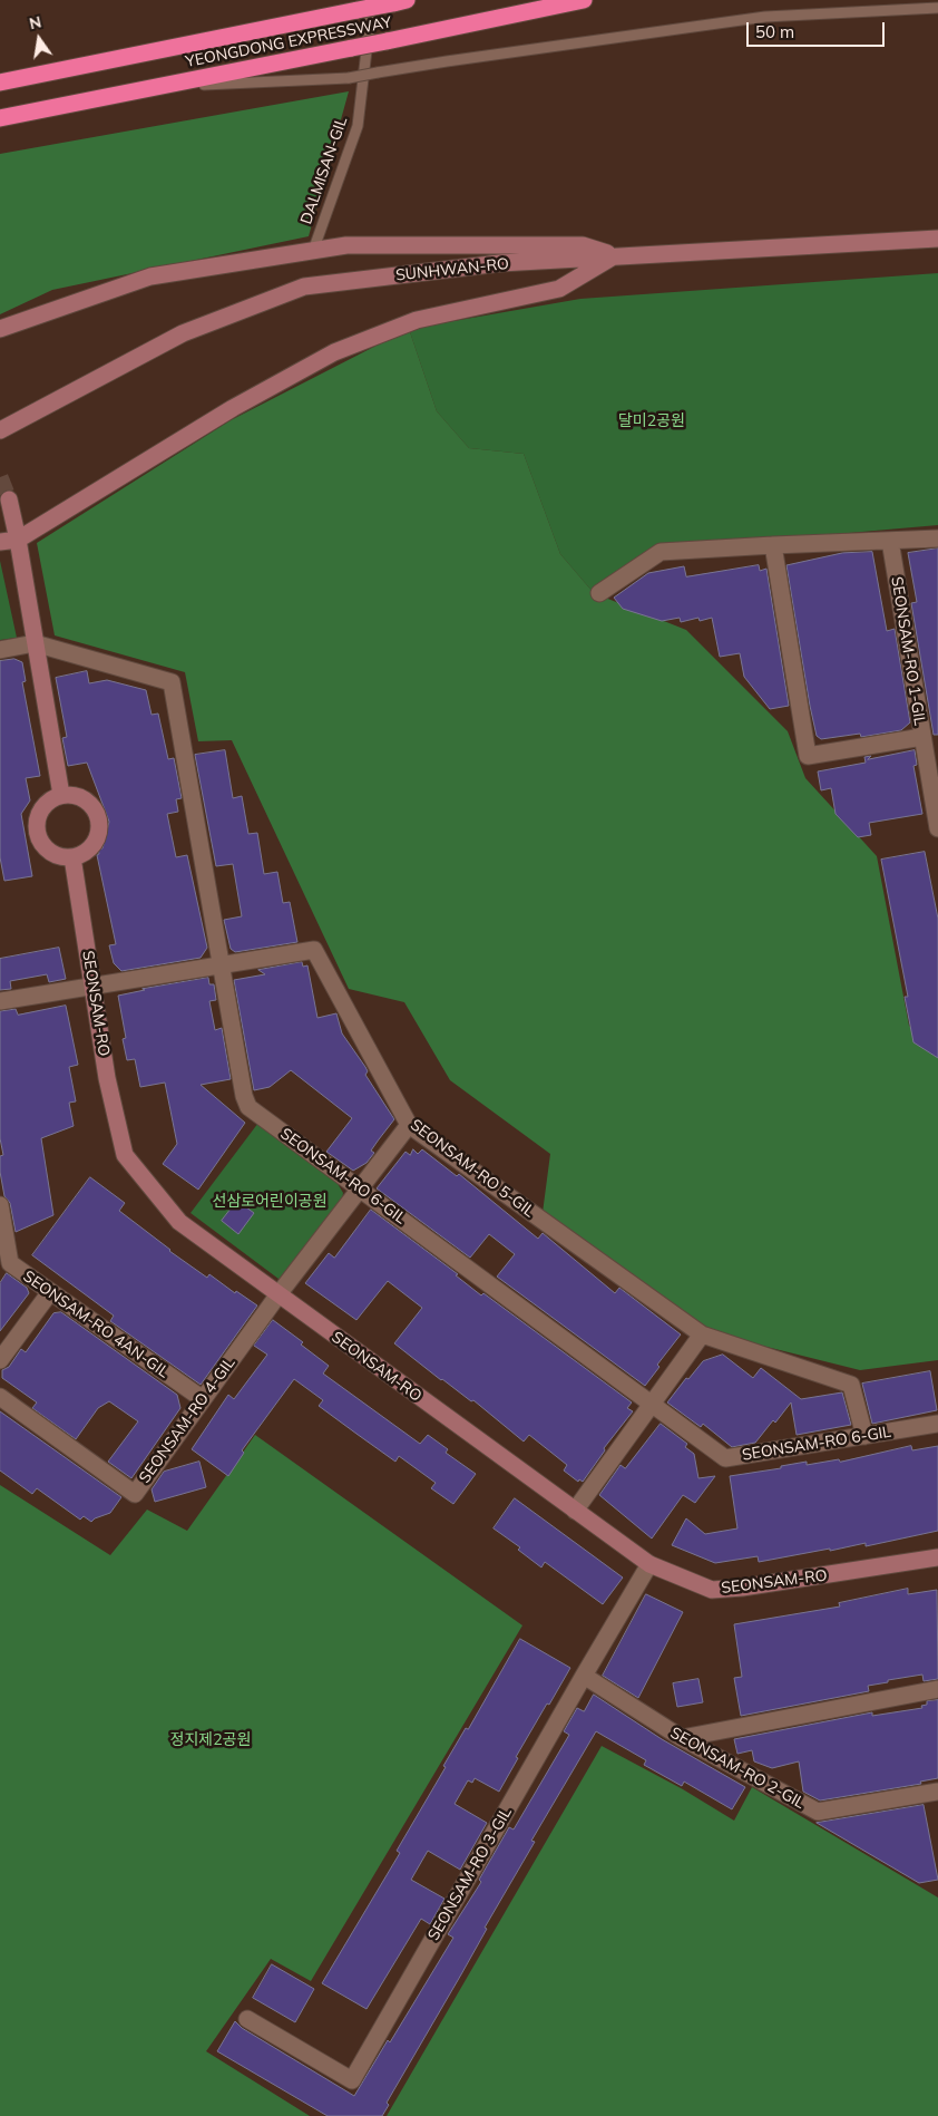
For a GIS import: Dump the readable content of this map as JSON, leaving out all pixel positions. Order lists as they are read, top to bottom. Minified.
{"streets":{"highway":["YEONGDONG EXPRESSWAY"],"main road":["SUNHWAN-RO","SEONSAM-RO"],"street":["SEONSAM-RO 1-GIL","SEONSAM-RO 5-GIL","SEONSAM-RO 6-GIL","SEONSAM-RO 4AN-GIL","SEONSAM-RO 4-GIL","SEONSAM-RO 2-GIL","SEONSAM-RO 3-GIL"],"lane":["DALMISAN-GIL"]},"crossings":[["SEONSAM-RO","SEONSAM-RO 5-GIL"],["SEONSAM-RO","SEONSAM-RO 4-GIL"],["SEONSAM-RO","SEONSAM-RO 3-GIL"],["SEONSAM-RO 5-GIL","SEONSAM-RO 6-GIL"],["SEONSAM-RO 5-GIL","SEONSAM-RO 4-GIL"],["SEONSAM-RO 6-GIL","SEONSAM-RO 4-GIL"],["SEONSAM-RO 4AN-GIL","SEONSAM-RO 4-GIL"],["SEONSAM-RO 2-GIL","SEONSAM-RO 3-GIL"]],"parks":["달미2공원","선삼로어린이공원","정지제2공원"],"scale_bar":"50 m","north":"top"}
